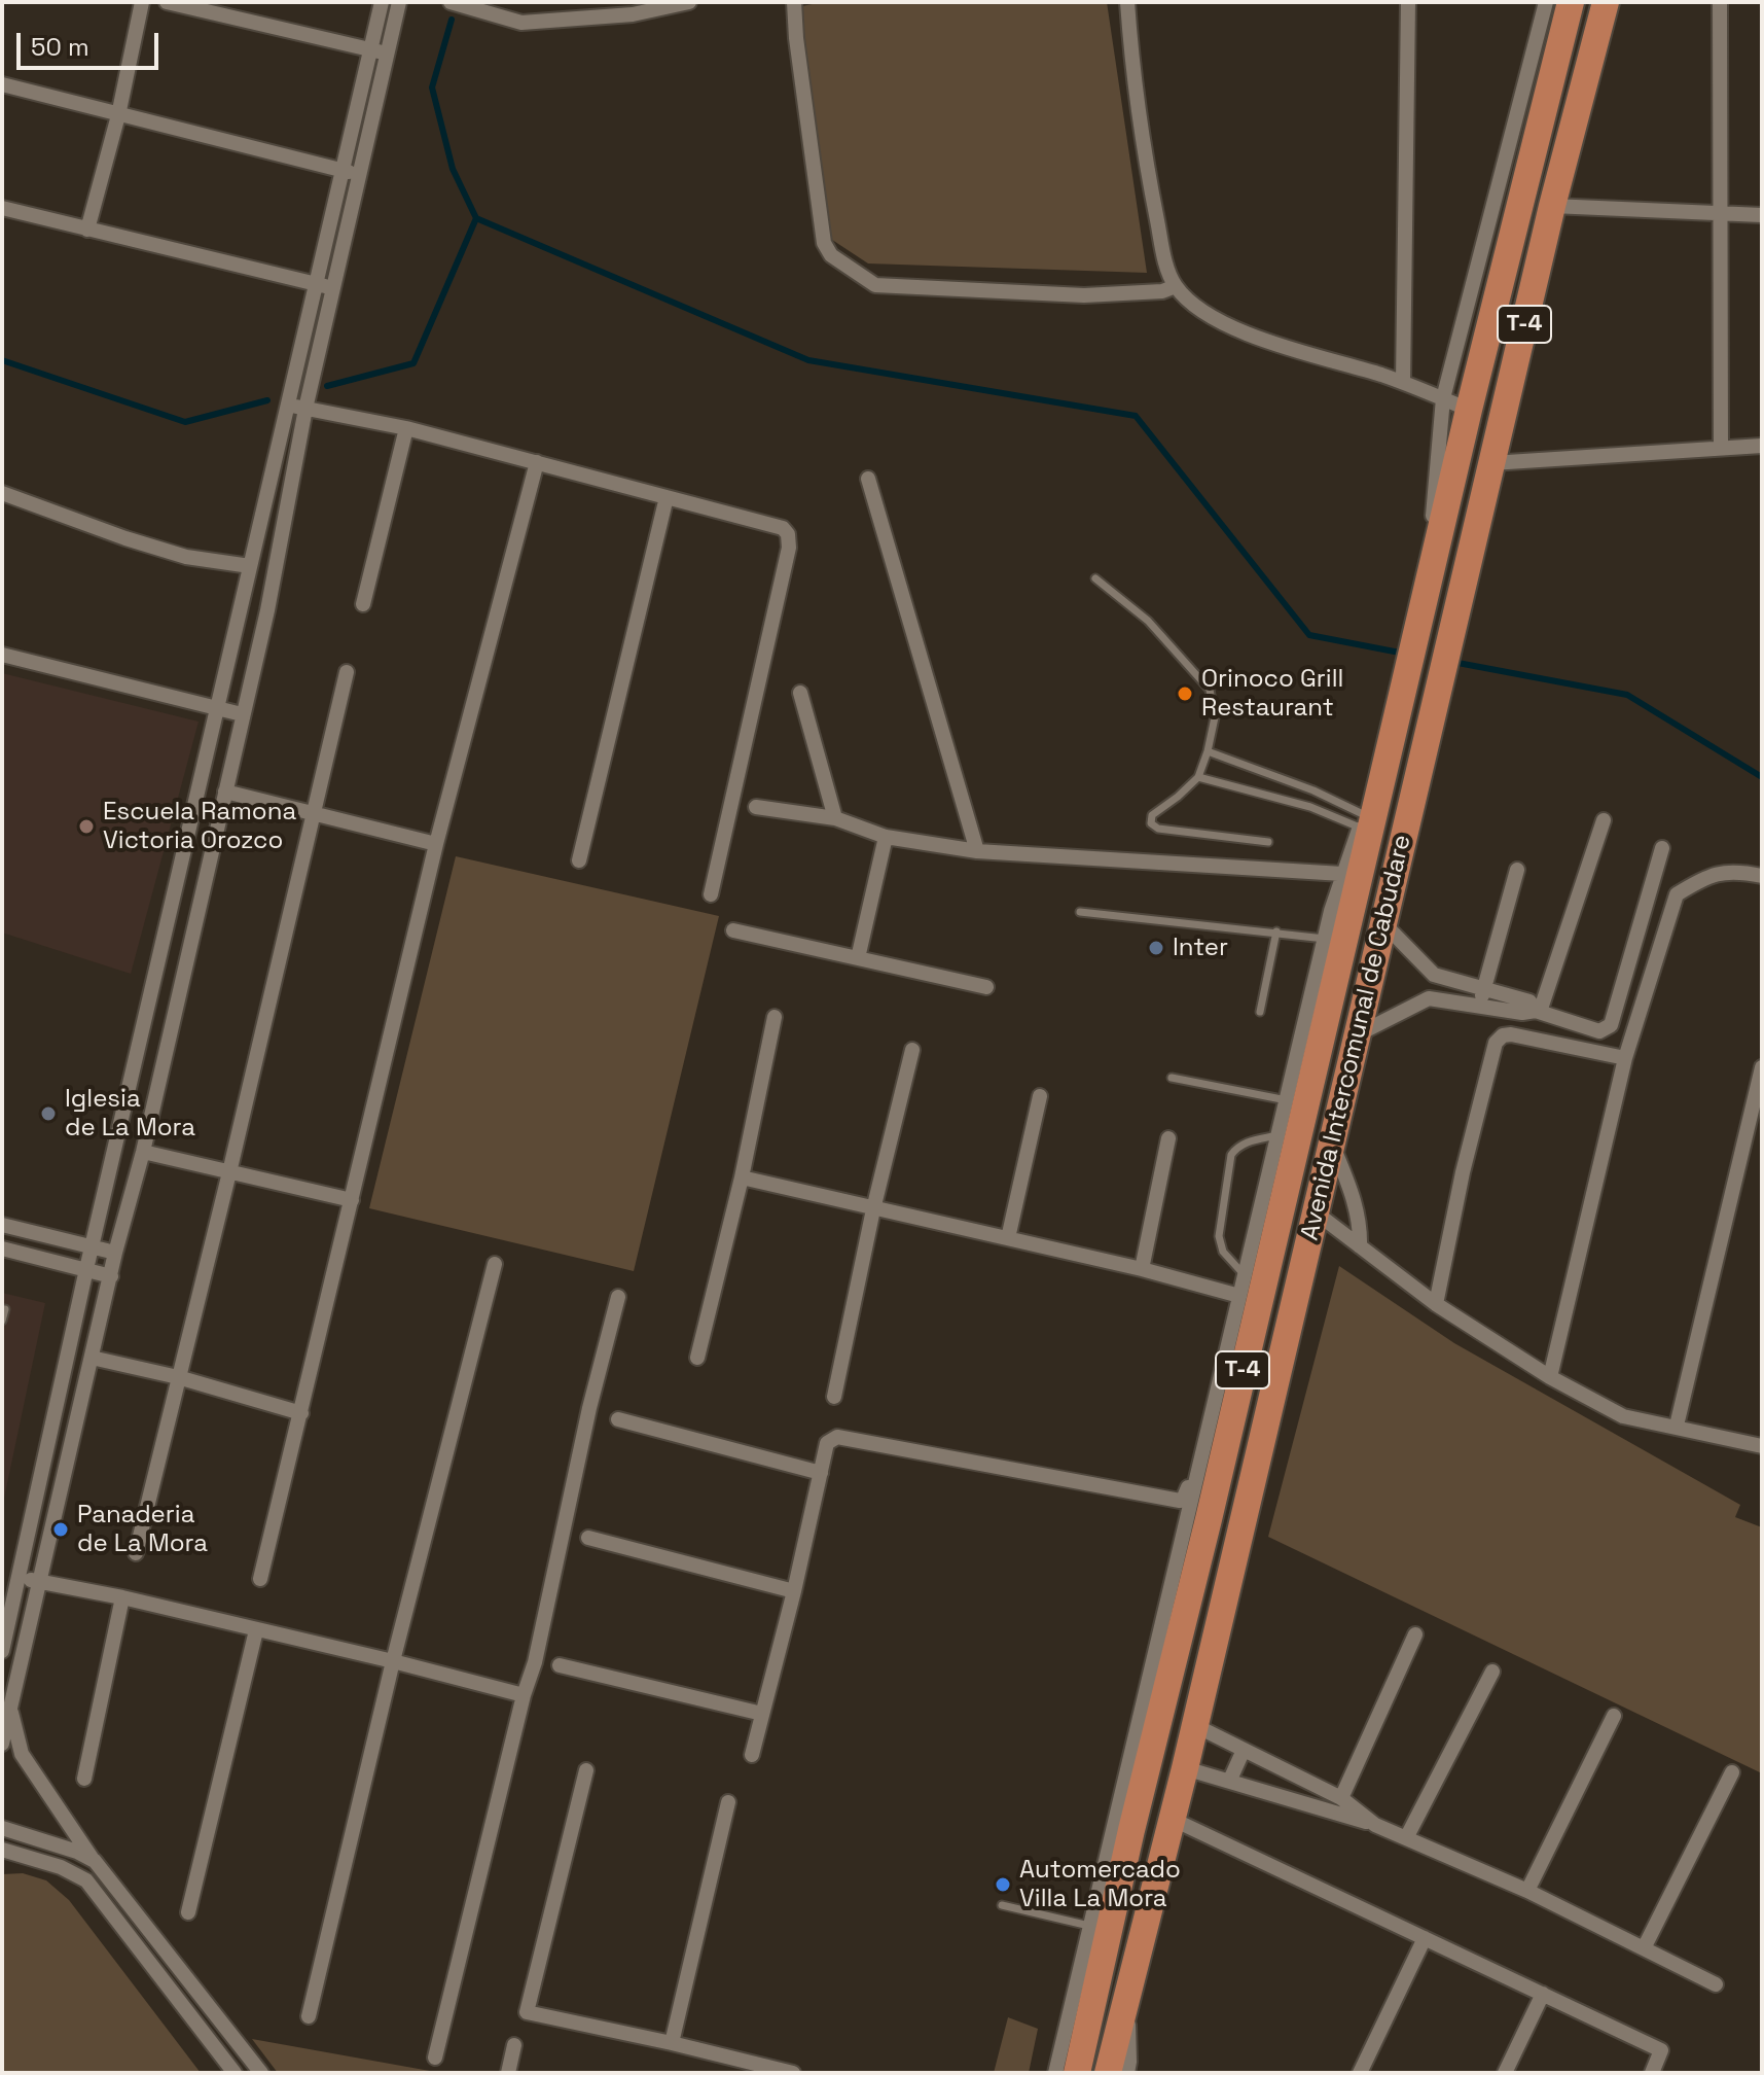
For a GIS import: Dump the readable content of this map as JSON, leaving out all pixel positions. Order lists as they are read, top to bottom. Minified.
{"streets":{"highway":["T-4","Avenida Intercomunal de Cabudare"]},"places":["Orinoco Grill Restaurant","Escuela Ramona Victoria Orozco","Inter","Iglesia de La Mora","Panaderia de La Mora","Automercado Villa La Mora"],"scale_bar":"50 m"}
